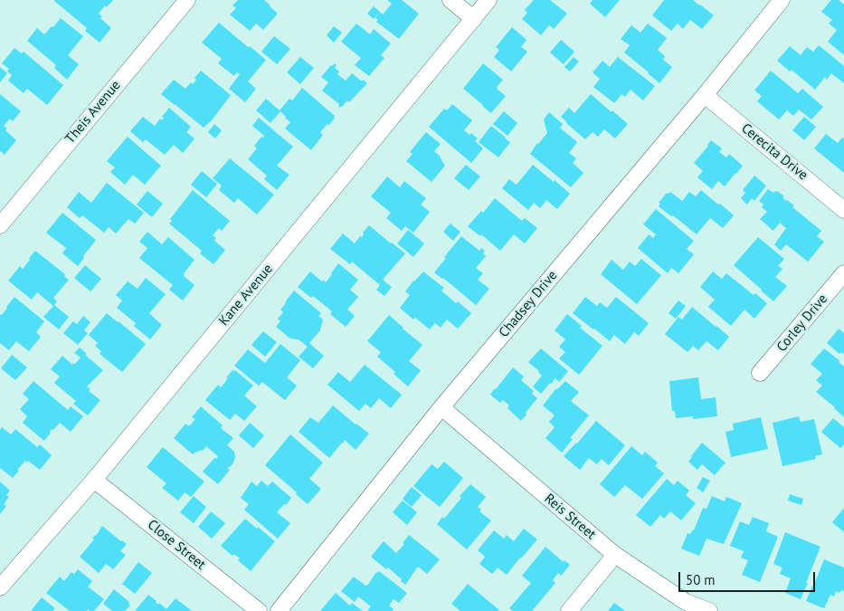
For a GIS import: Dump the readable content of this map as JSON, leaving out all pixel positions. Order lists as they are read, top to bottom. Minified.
{"streets":{"street":["Theis Avenue","Cerecita Drive","Kane Avenue","Chadsey Drive","Corley Drive","Reis Street","Close Street"]},"crossings":[["Cerecita Drive","Chadsey Drive"],["Kane Avenue","Close Street"],["Chadsey Drive","Reis Street"]],"scale_bar":"50 m"}
